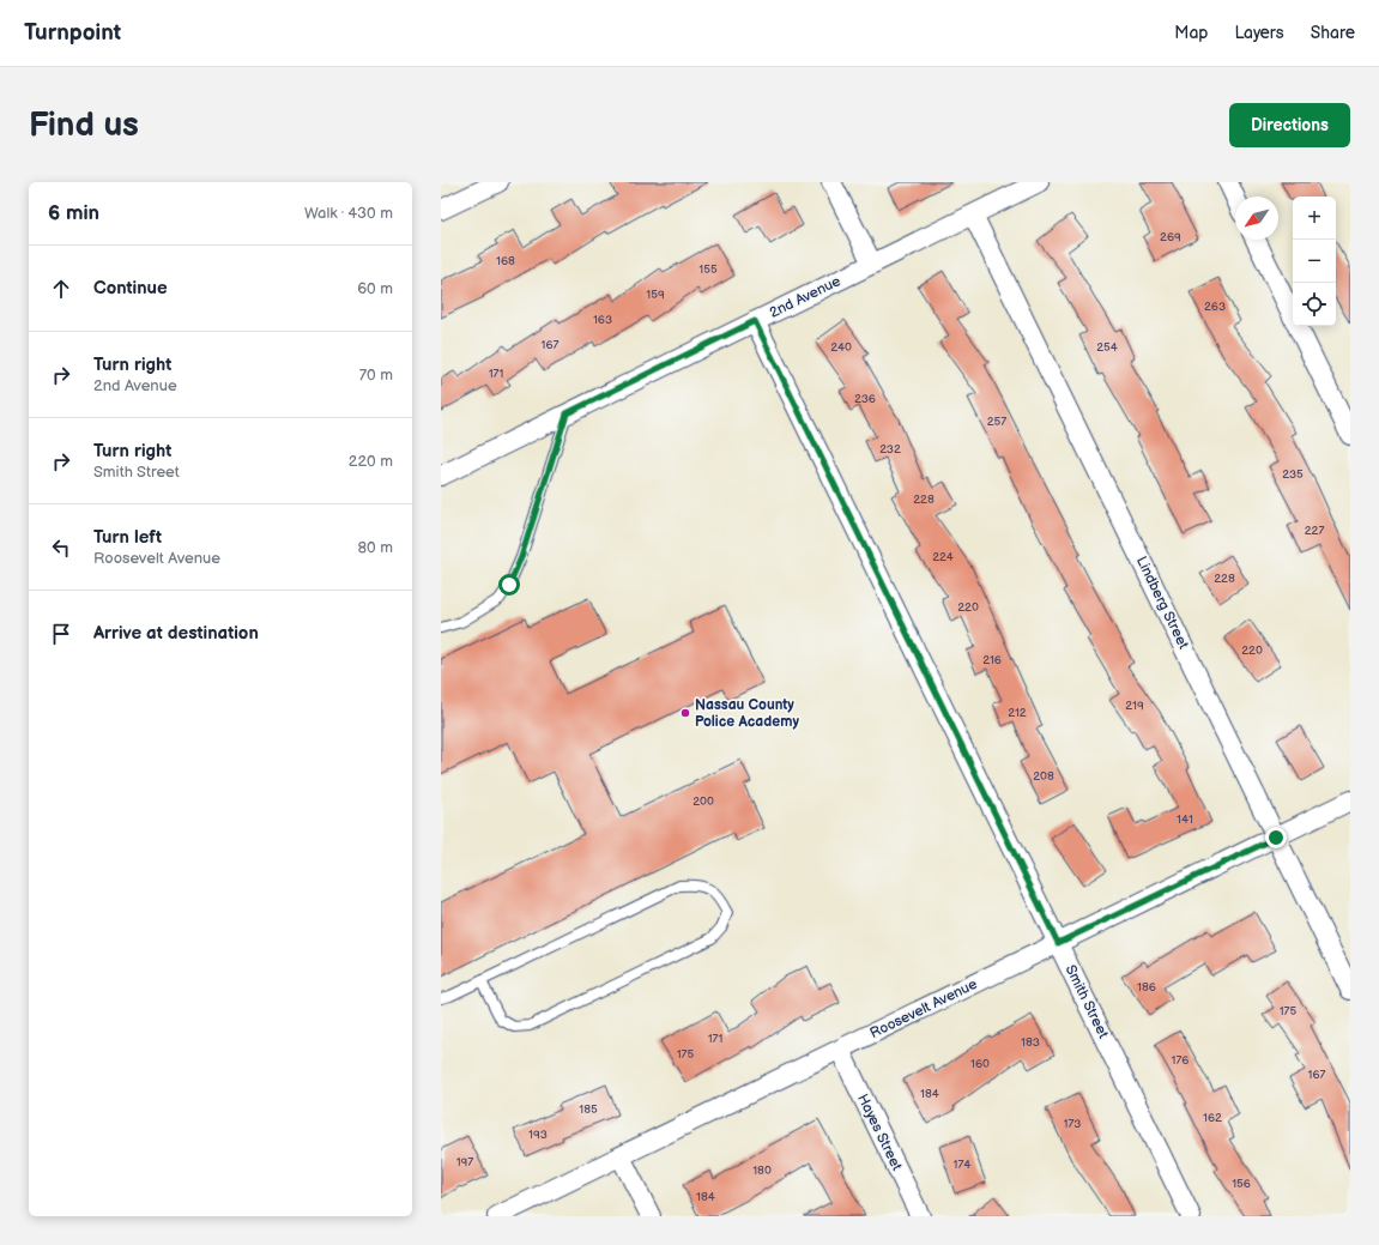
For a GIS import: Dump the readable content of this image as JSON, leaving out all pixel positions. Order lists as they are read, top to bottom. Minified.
{"streets":{"street":["2nd Avenue","Lindberg Street","Smith Street","Roosevelt Avenue","Hayes Street"]},"crossings":[["2nd Avenue","Lindberg Street"],["2nd Avenue","Smith Street"],["Lindberg Street","Roosevelt Avenue"],["Smith Street","Roosevelt Avenue"],["Roosevelt Avenue","Hayes Street"]],"places":["Nassau County Police Academy"],"house_numbers":["269","168","155","159","263","163","167","240","254","171","236","257","232","235","228","227","224","228","220","220","216","219","212","208","200","141","186","175","171","183","175","176","160","167","184","185","162","173","193","197","174","180","156","184"],"north":"bottom left","page":{"header":"Turnpoint","nav":["Map","Layers","Share"],"buttons":"Directions","title":"Find us","heading":["6 min","Walk · 430 m"],"map_buttons":["+","−"],"list":[["Continue","60 m"],["Turn right","2nd Avenue","70 m"],["Turn right","Smith Street","220 m"],["Turn left","Roosevelt Avenue","80 m"],"Arrive at destination"]}}
